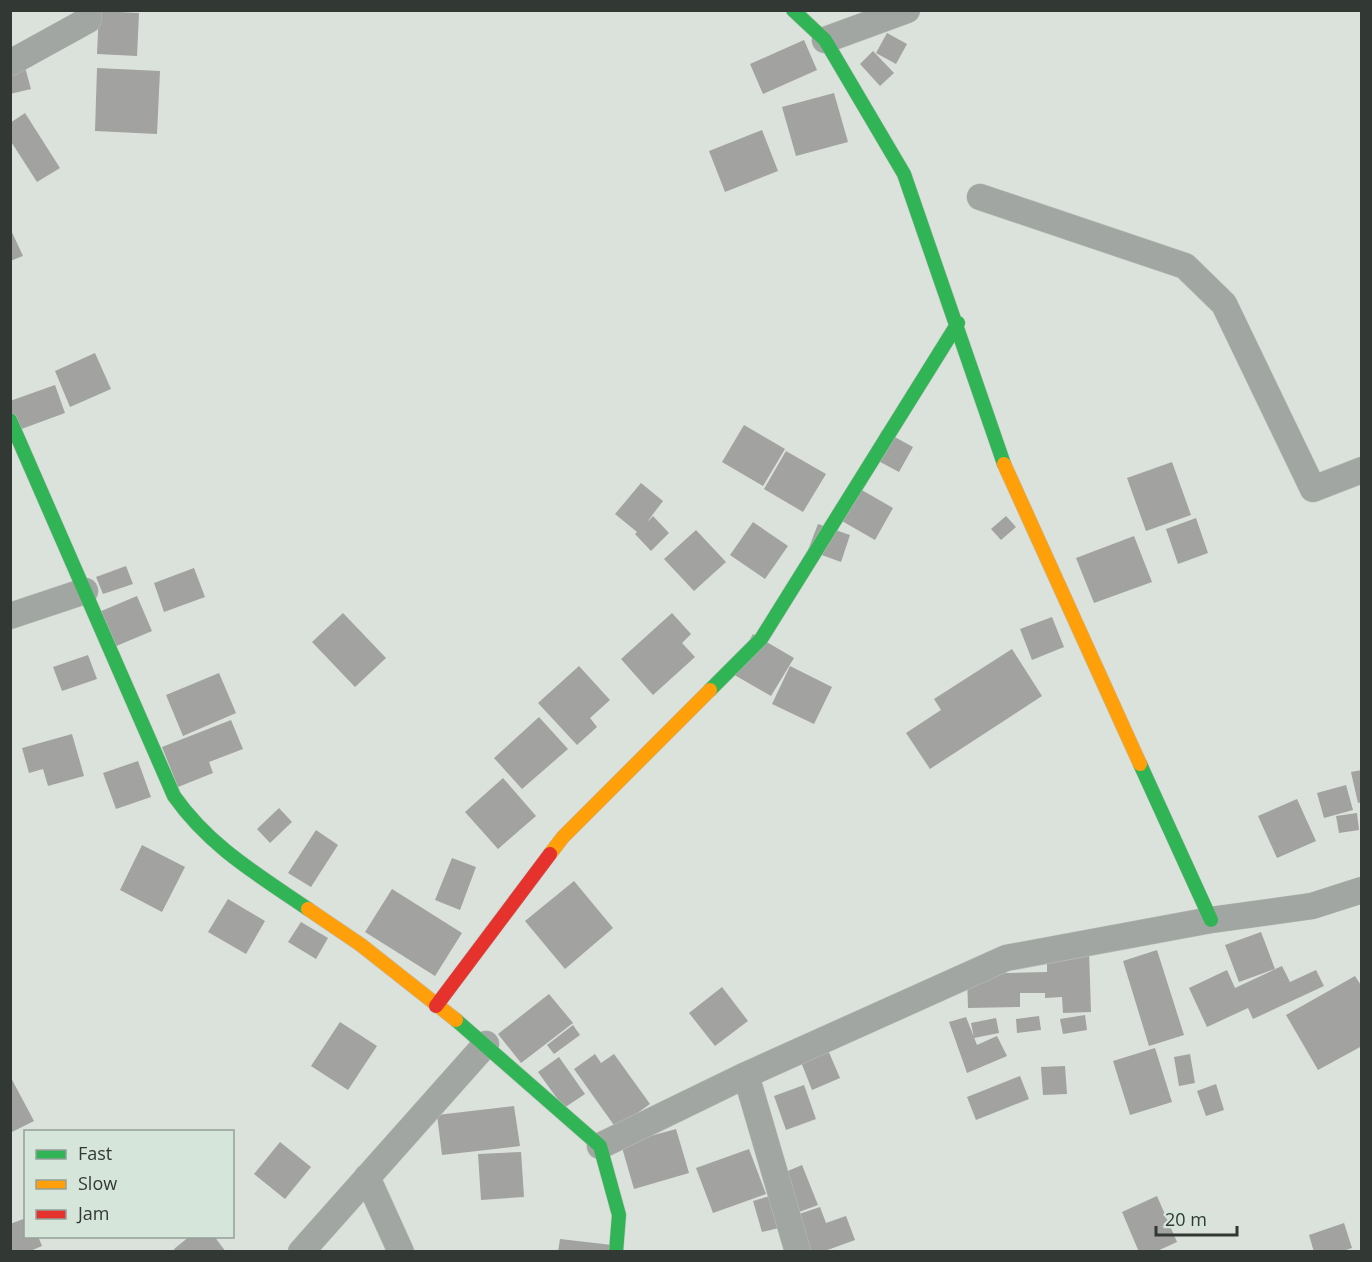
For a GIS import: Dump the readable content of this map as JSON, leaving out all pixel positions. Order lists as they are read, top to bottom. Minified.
{"legend":["Fast","Slow","Jam"],"scale_bar":"20 m"}
